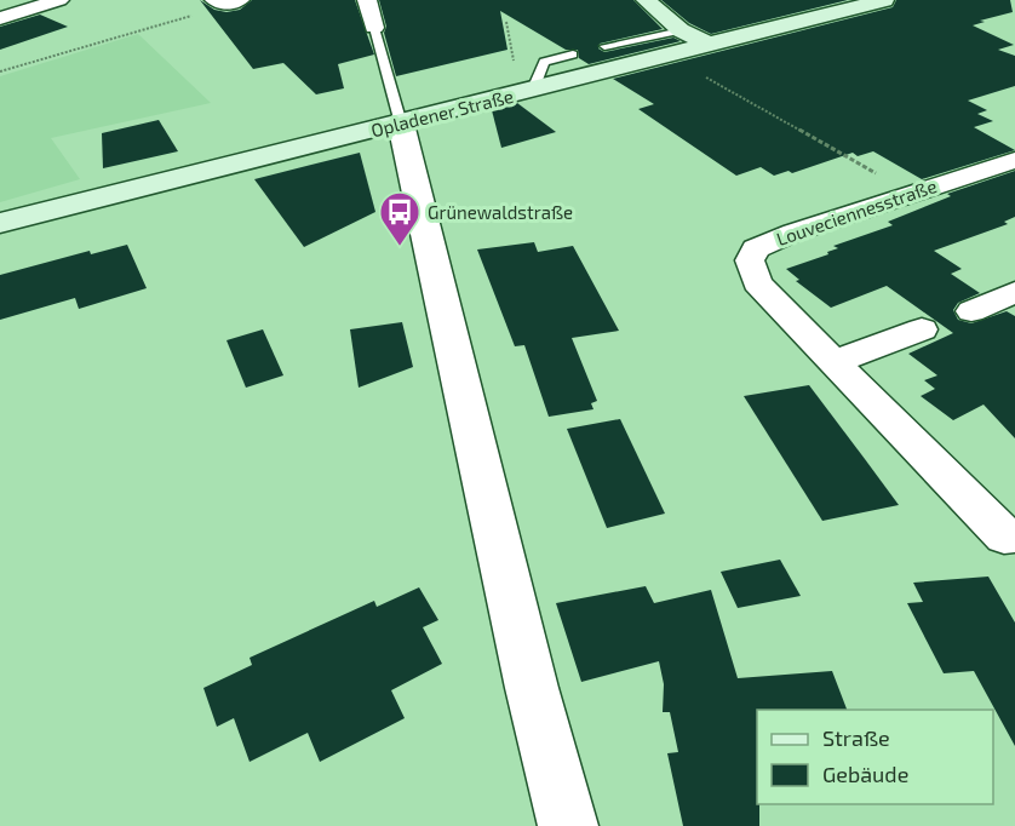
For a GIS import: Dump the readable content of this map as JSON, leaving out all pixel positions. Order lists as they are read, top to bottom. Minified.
{"streets":{"main road":["Opladener Straße"],"street":["Louveciennesstraße"]},"places":{"bus stop":["Grünewaldstraße"]},"legend":["Straße","Gebäude"]}
